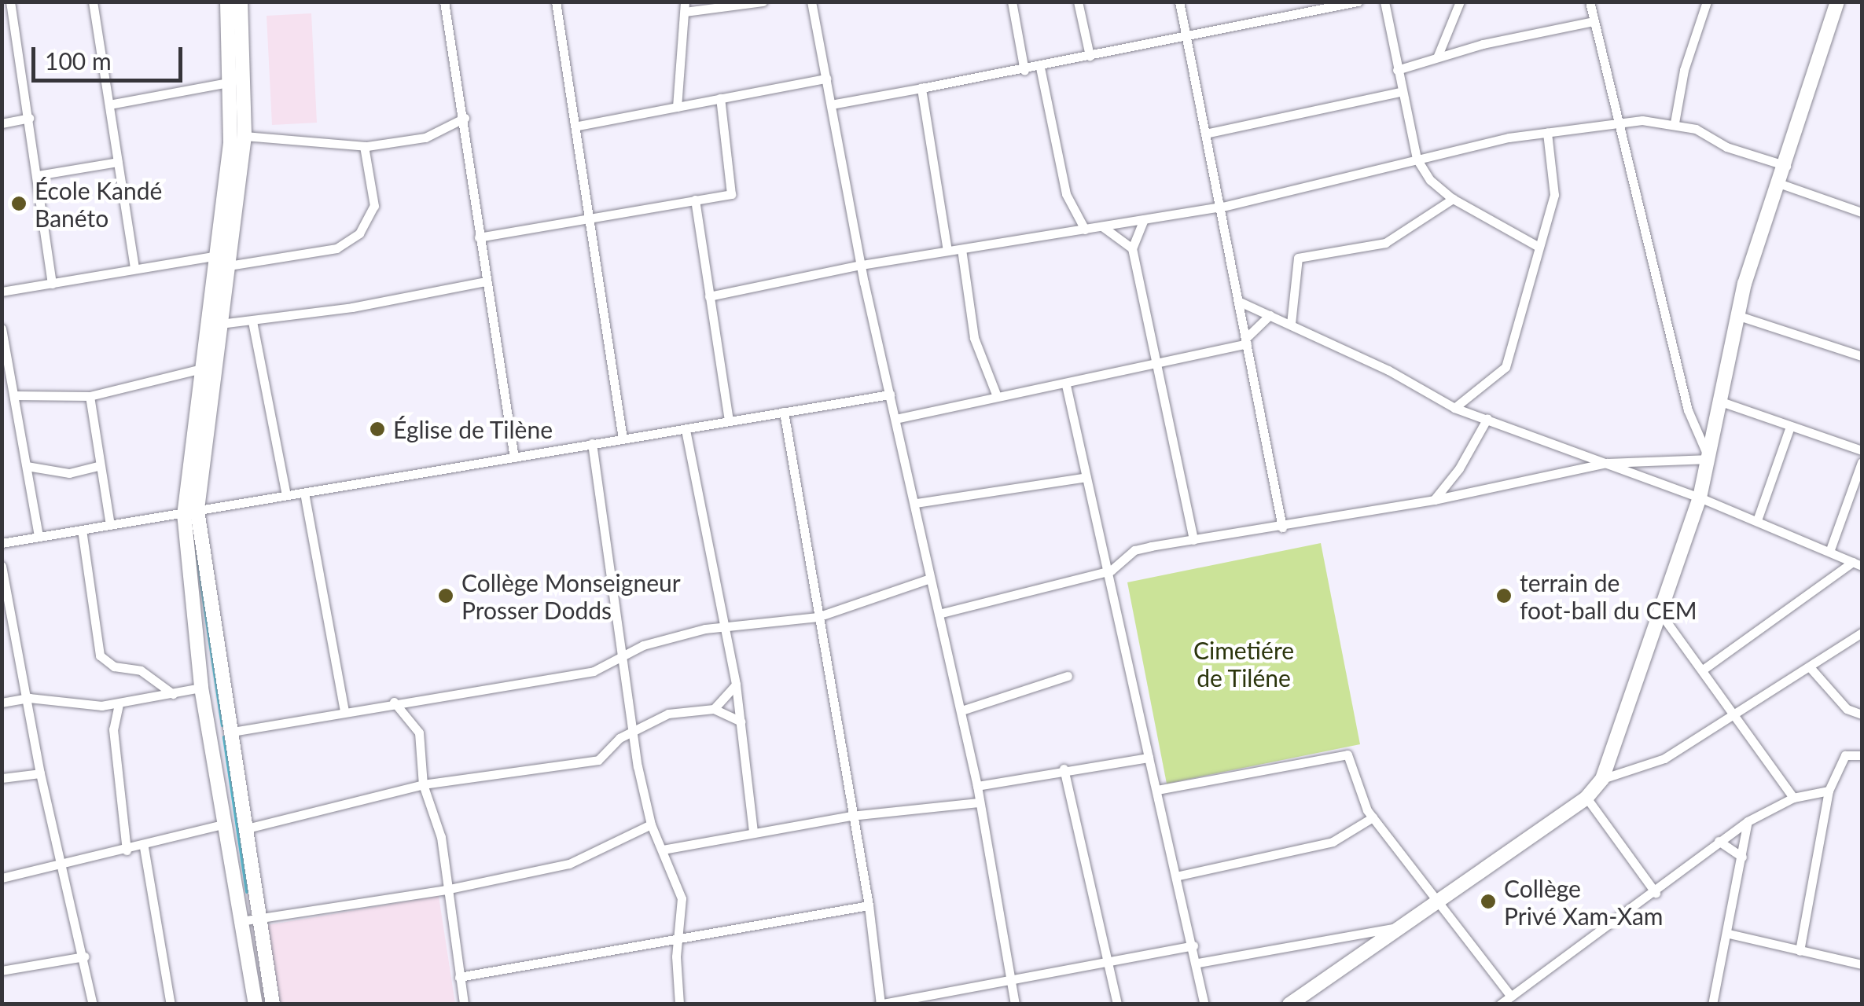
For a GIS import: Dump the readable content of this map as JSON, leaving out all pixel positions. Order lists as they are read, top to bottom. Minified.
{"parks":["Cimetiére de Tiléne"],"places":["École Kandé Banéto","Église de Tilène","Collège Monseigneur Prosser Dodds","terrain de foot-ball du CEM","Collège Privé Xam-Xam"],"scale_bar":"100 m"}
